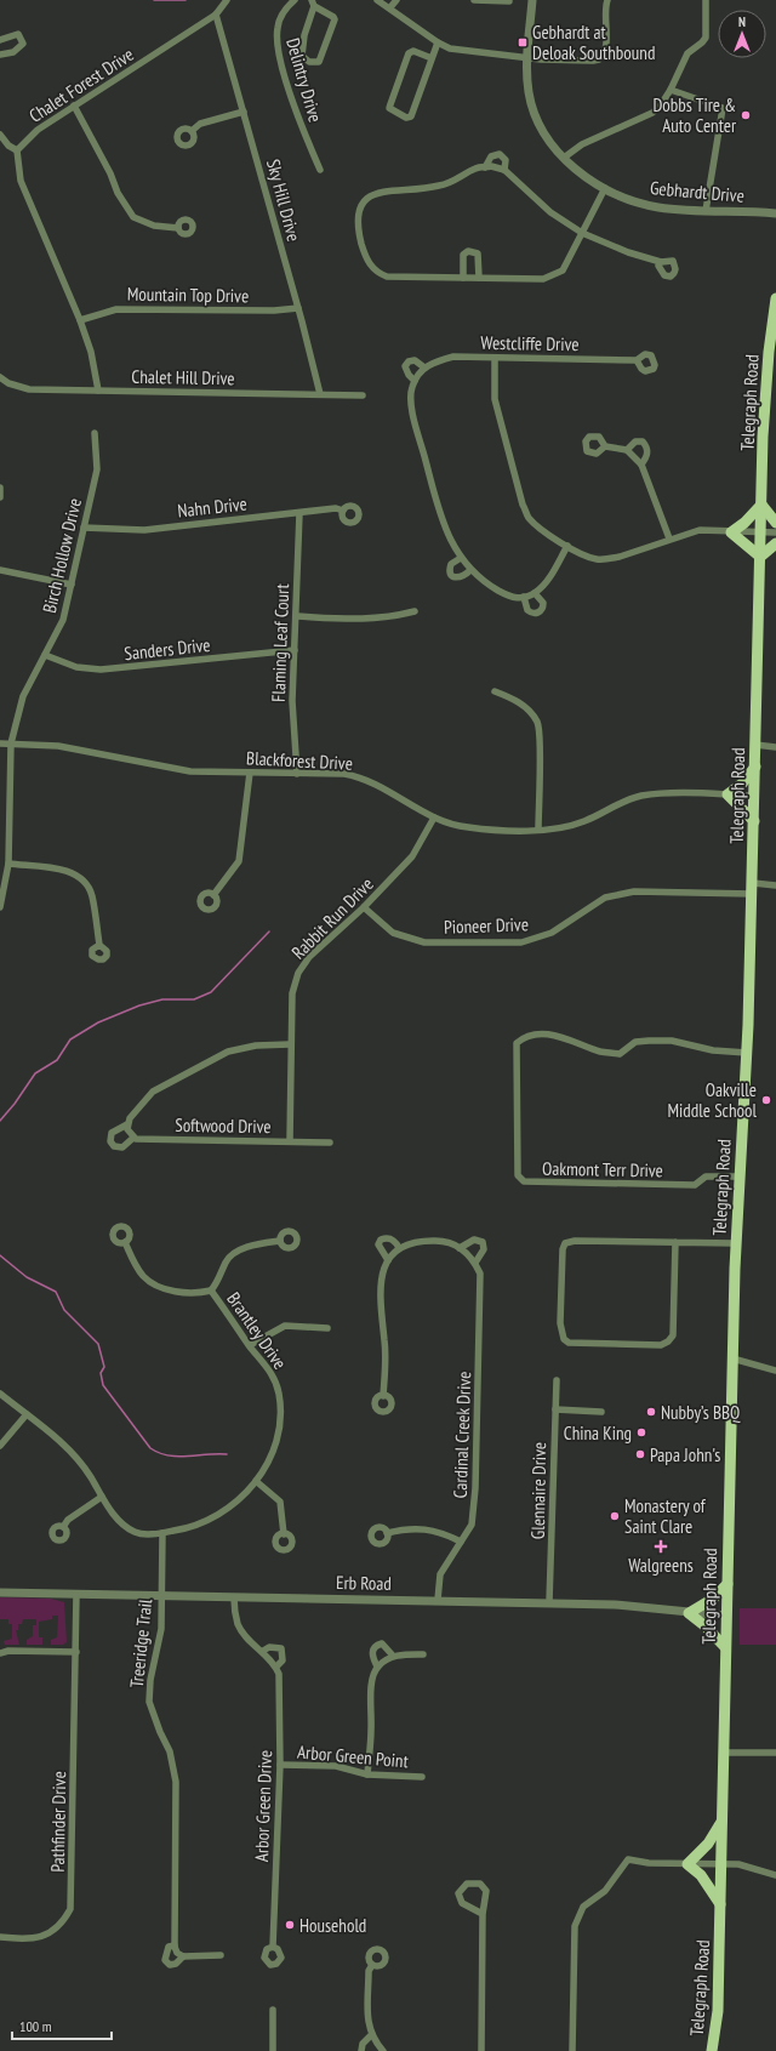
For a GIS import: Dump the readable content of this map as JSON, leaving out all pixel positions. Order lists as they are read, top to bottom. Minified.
{"streets":{"main road":["Telegraph Road"],"street":["Delintry Drive","Chalet Forest Drive","Gebhardt Drive","Sky Hill Drive","Mountain Top Drive","Westcliffe Drive","Chalet Hill Drive","Nahn Drive","Birch Hollow Drive","Flaming Leaf Court","Sanders Drive","Blackforest Drive","Rabbit Run Drive","Pioneer Drive","Softwood Drive","Oakmont Terr Drive","Brantley Drive","Cardinal Creek Drive","Glennaire Drive","Erb Road","Treeridge Trail","Arbor Green Point","Arbor Green Drive","Pathfinder Drive"]},"crossings":[["Chalet Forest Drive","Sky Hill Drive"],["Sky Hill Drive","Mountain Top Drive"],["Sky Hill Drive","Chalet Hill Drive"],["Telegraph Road","Blackforest Drive"],["Telegraph Road","Pioneer Drive"],["Telegraph Road","Oakmont Terr Drive"],["Telegraph Road","Erb Road"],["Nahn Drive","Birch Hollow Drive"],["Nahn Drive","Flaming Leaf Court"],["Birch Hollow Drive","Sanders Drive"],["Birch Hollow Drive","Blackforest Drive"],["Flaming Leaf Court","Sanders Drive"],["Flaming Leaf Court","Blackforest Drive"],["Blackforest Drive","Rabbit Run Drive"],["Rabbit Run Drive","Pioneer Drive"],["Rabbit Run Drive","Softwood Drive"],["Brantley Drive","Treeridge Trail"],["Cardinal Creek Drive","Erb Road"],["Glennaire Drive","Erb Road"],["Erb Road","Treeridge Trail"],["Erb Road","Pathfinder Drive"],["Arbor Green Point","Arbor Green Drive"]],"places":{"transit":["Gebhardt at Deloak Southbound"],"other":["Dobbs Tire & Auto Center","Oakville Middle School","Nubby’s BBQ","China King","Papa John's","Monastery of Saint Clare","Household"],"health":["Walgreens"]},"scale_bar":"100 m","north":"top"}
